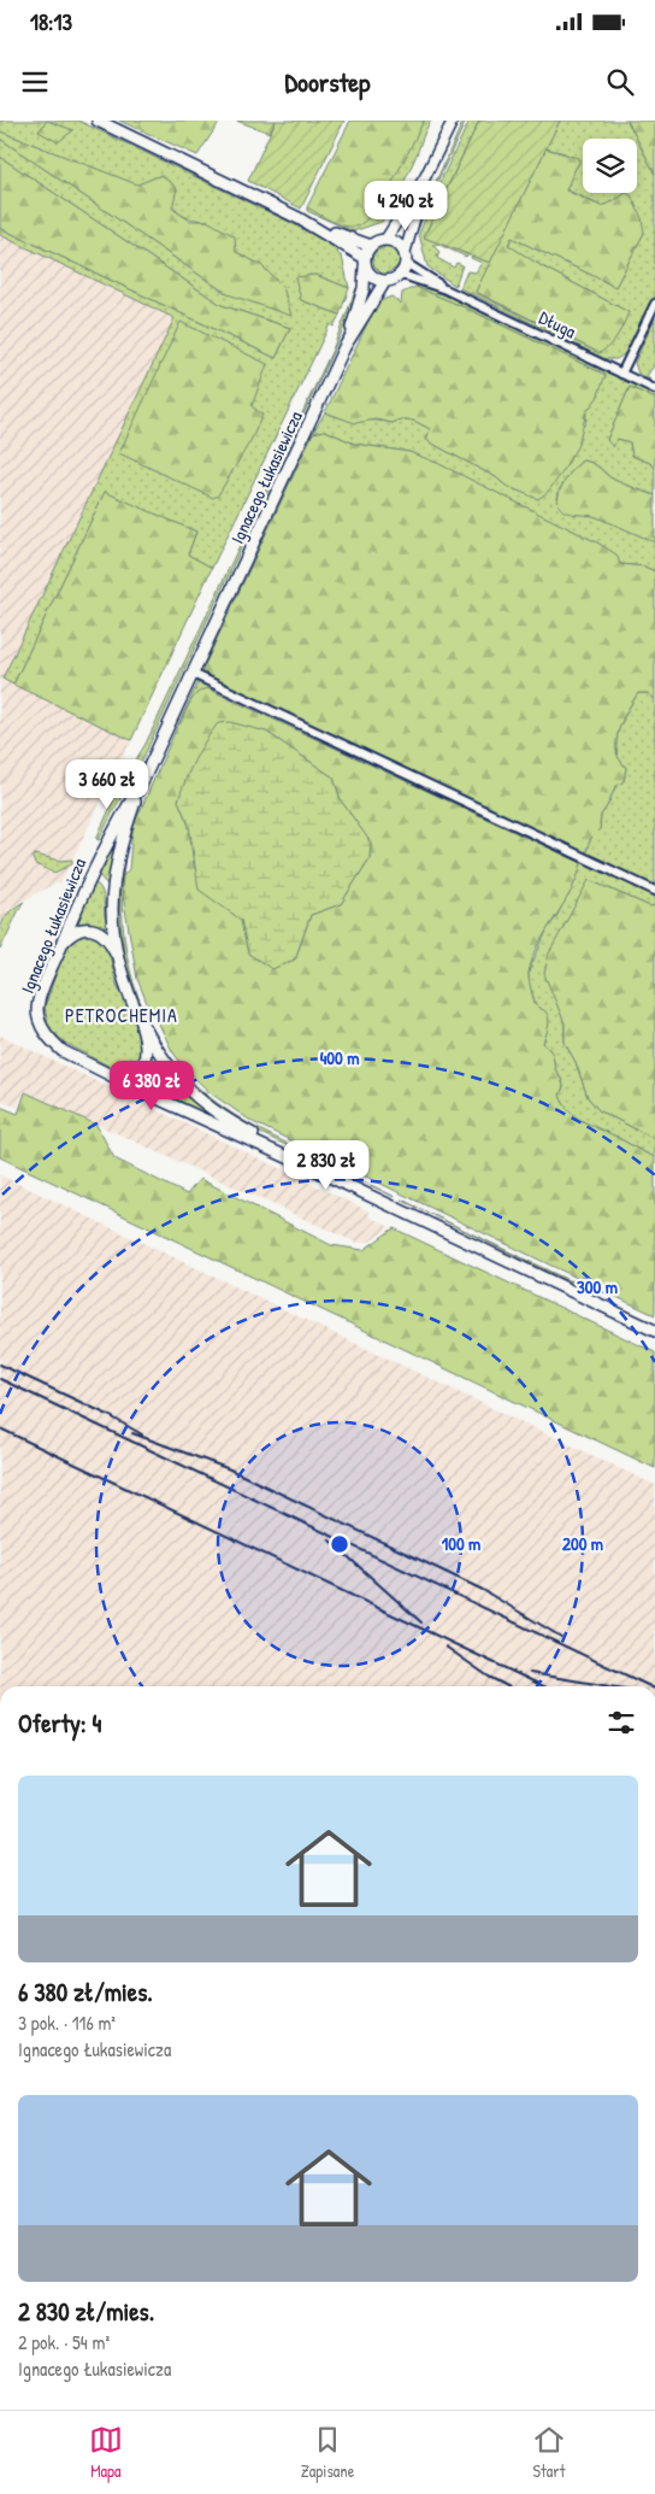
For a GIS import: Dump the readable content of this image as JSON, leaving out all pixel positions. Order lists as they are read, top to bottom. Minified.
{"streets":{"main road":["Ignacego Łukasiewicza"],"street":["Długa"]},"districts":["PETROCHEMIA"],"page":{"status":"18:13","header":"Doorstep","price":["4 240 zł","3 660 zł","6 380 zł","2 830 zł"],"heading":"Oferty: 4","list":[{"name":"6 380 zł/mies.","note":"3 pok. · 116 m² · Ignacego Łukasiewicza"},{"name":"2 830 zł/mies.","note":"2 pok. · 54 m² · Ignacego Łukasiewicza"}],"tabs":["Mapa","Zapisane","Start"]},"rings":["400 m","300 m","100 m","200 m"]}
